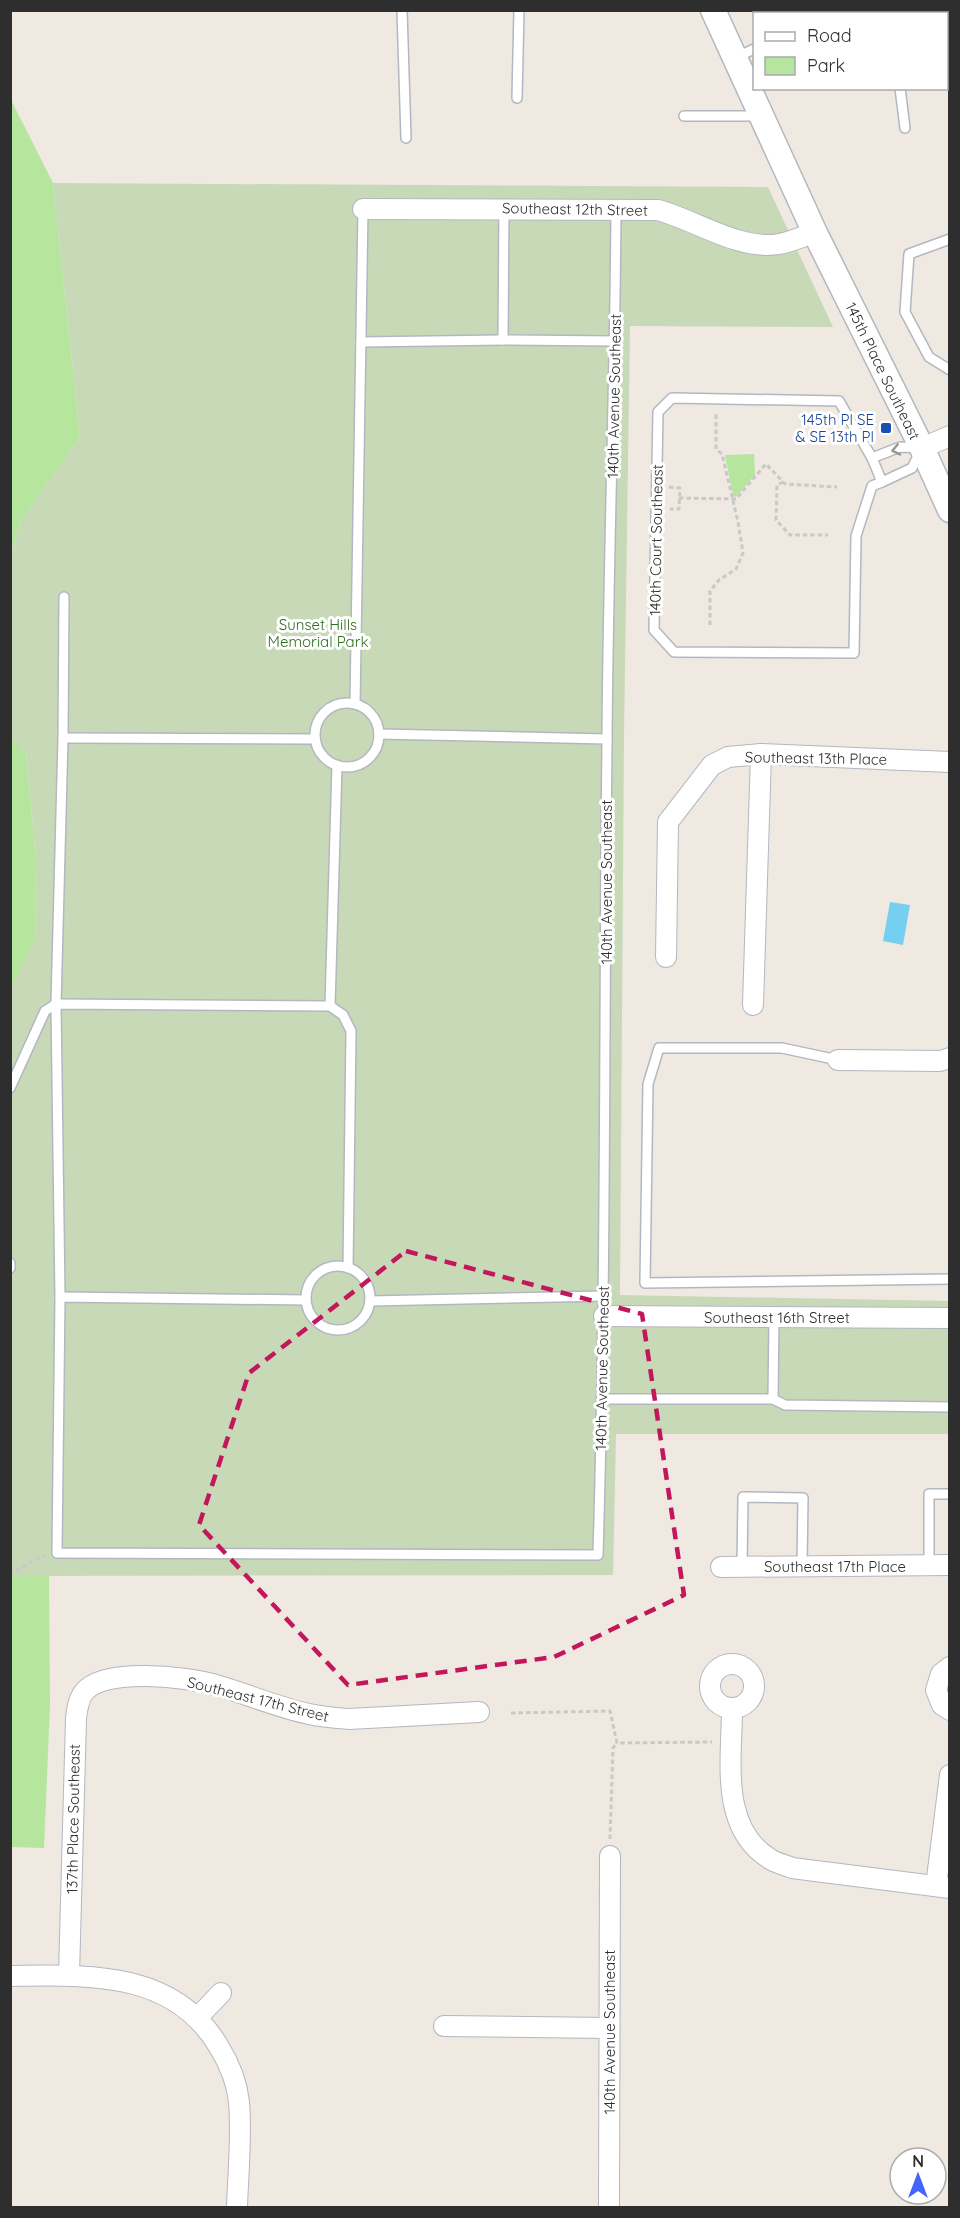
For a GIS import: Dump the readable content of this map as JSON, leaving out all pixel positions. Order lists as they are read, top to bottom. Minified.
{"streets":{"street":["Southeast 12th Street","145th Place Southeast","140th Avenue Southeast","Southeast 13th Place","Southeast 16th Street","Southeast 17th Place","Southeast 17th Street","137th Place Southeast"],"lane":["140th Court Southeast"]},"crossings":[["Southeast 12th Street","145th Place Southeast"],["Southeast 12th Street","140th Avenue Southeast"],["145th Place Southeast","140th Court Southeast"],["140th Avenue Southeast","Southeast 16th Street"],["Southeast 17th Street","137th Place Southeast"]],"parks":["Sunset Hills Memorial Park"],"places":{"transit":["145th Pl SE & SE 13th Pl"]},"legend":["Road","Park"],"north":"top"}
